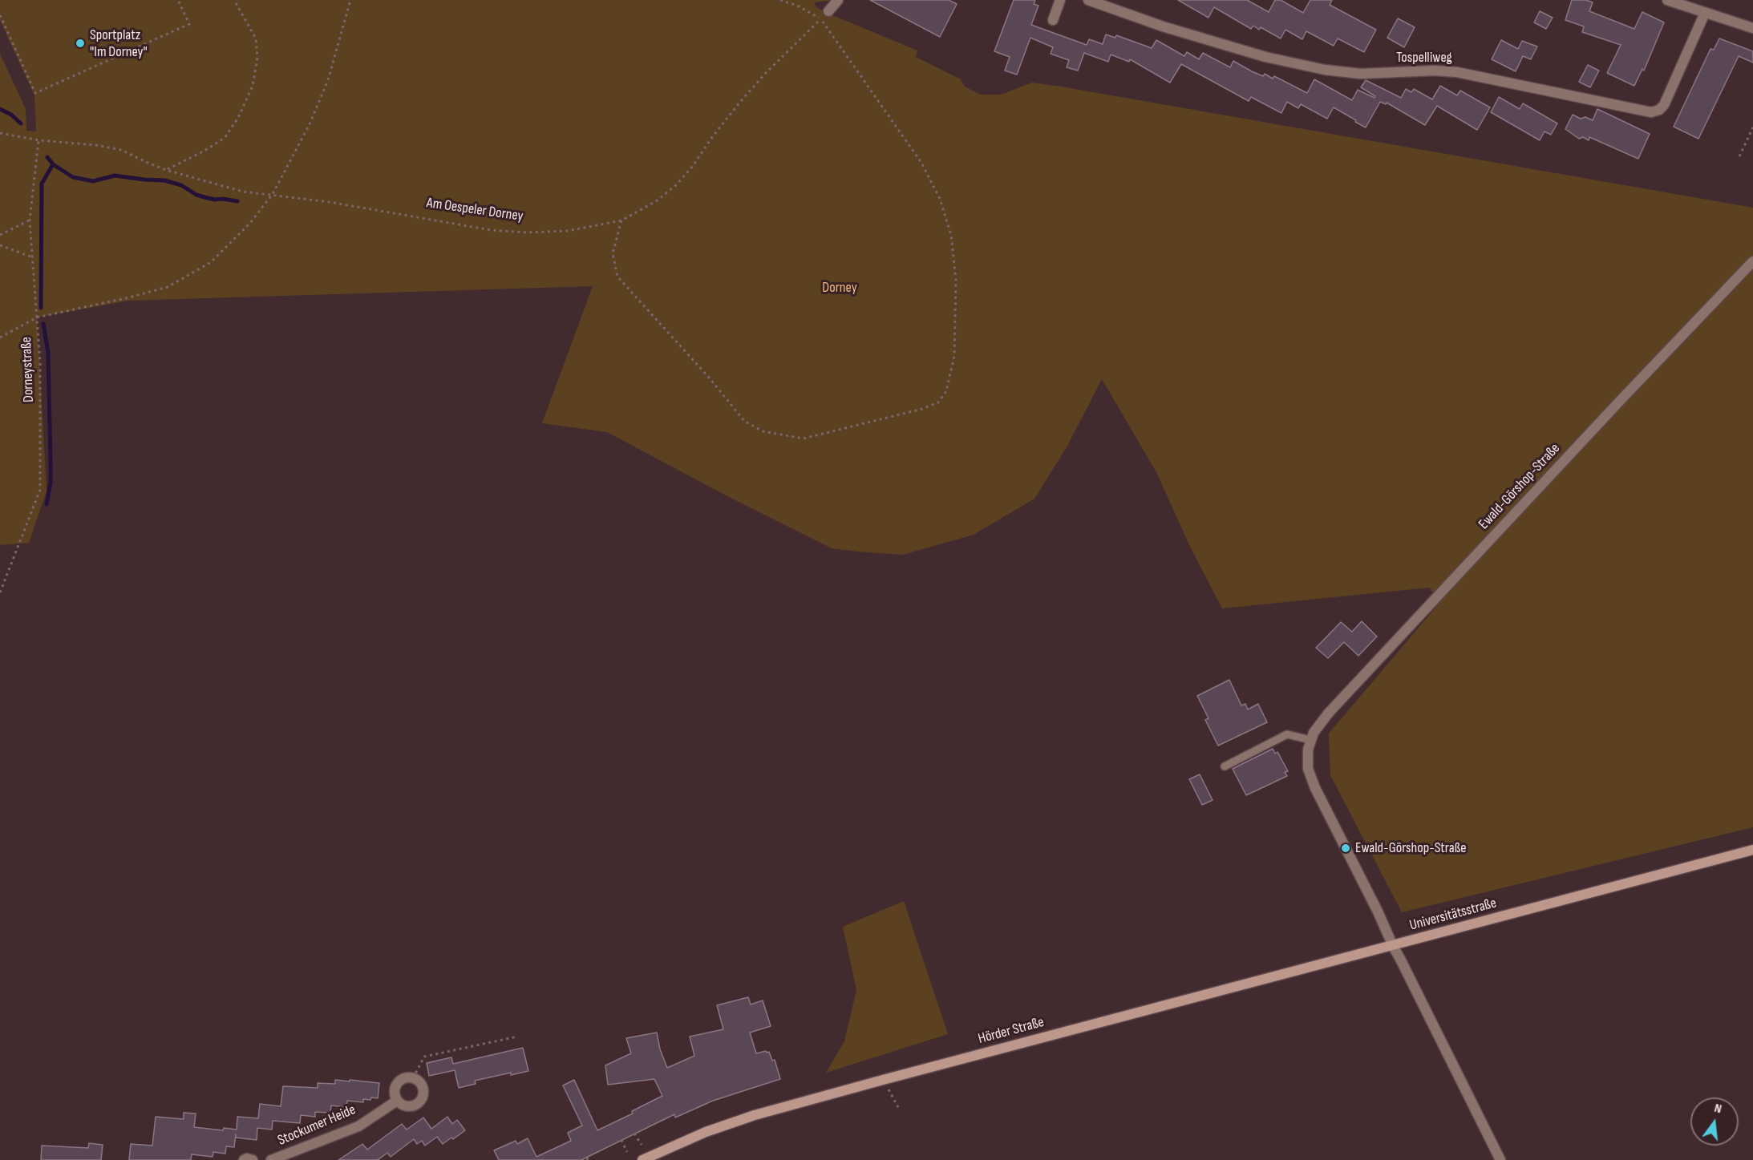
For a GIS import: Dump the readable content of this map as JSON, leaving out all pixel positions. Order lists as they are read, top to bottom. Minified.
{"streets":{"main road":["Universitätsstraße","Hörder Straße"],"street":["Tospelliweg","Ewald-Görshop-Straße","Stockumer Heide"],"path":["Am Oespeler Dorney","Dorneystraße"]},"crossings":[["Am Oespeler Dorney","Dorneystraße"],["Ewald-Görshop-Straße","Universitätsstraße"],["Ewald-Görshop-Straße","Hörder Straße"],["Universitätsstraße","Hörder Straße"]],"parks":["Dorney"],"places":["Sportplatz \"Im Dorney\"","Ewald-Görshop-Straße"],"north":"top"}
